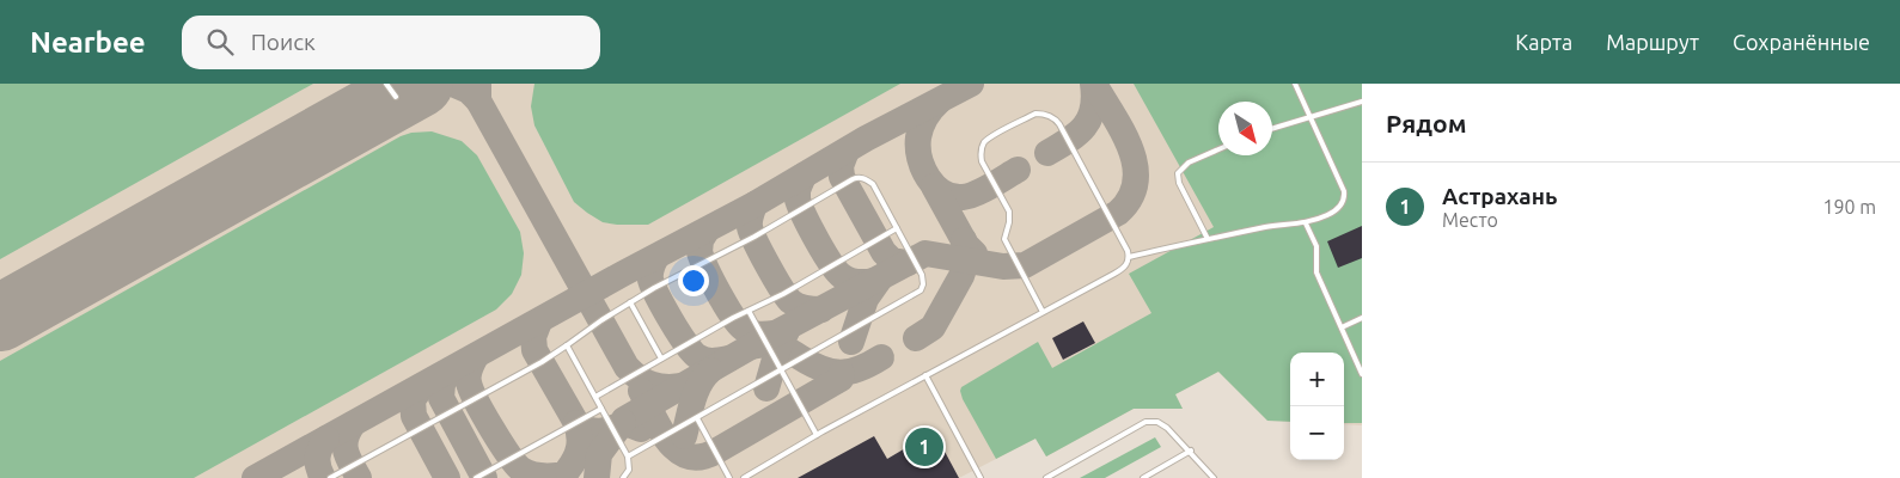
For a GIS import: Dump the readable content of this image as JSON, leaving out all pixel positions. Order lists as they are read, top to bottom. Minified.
{"north":"bottom right","page":{"header":"Nearbee","search":"Поиск","nav":["Карта","Маршрут","Сохранённые"],"heading":"Рядом","list":[{"mark":"1","name":"Астрахань","note":"Место","value":"190 m"}],"map_buttons":["+","−"],"pins":"1"}}
